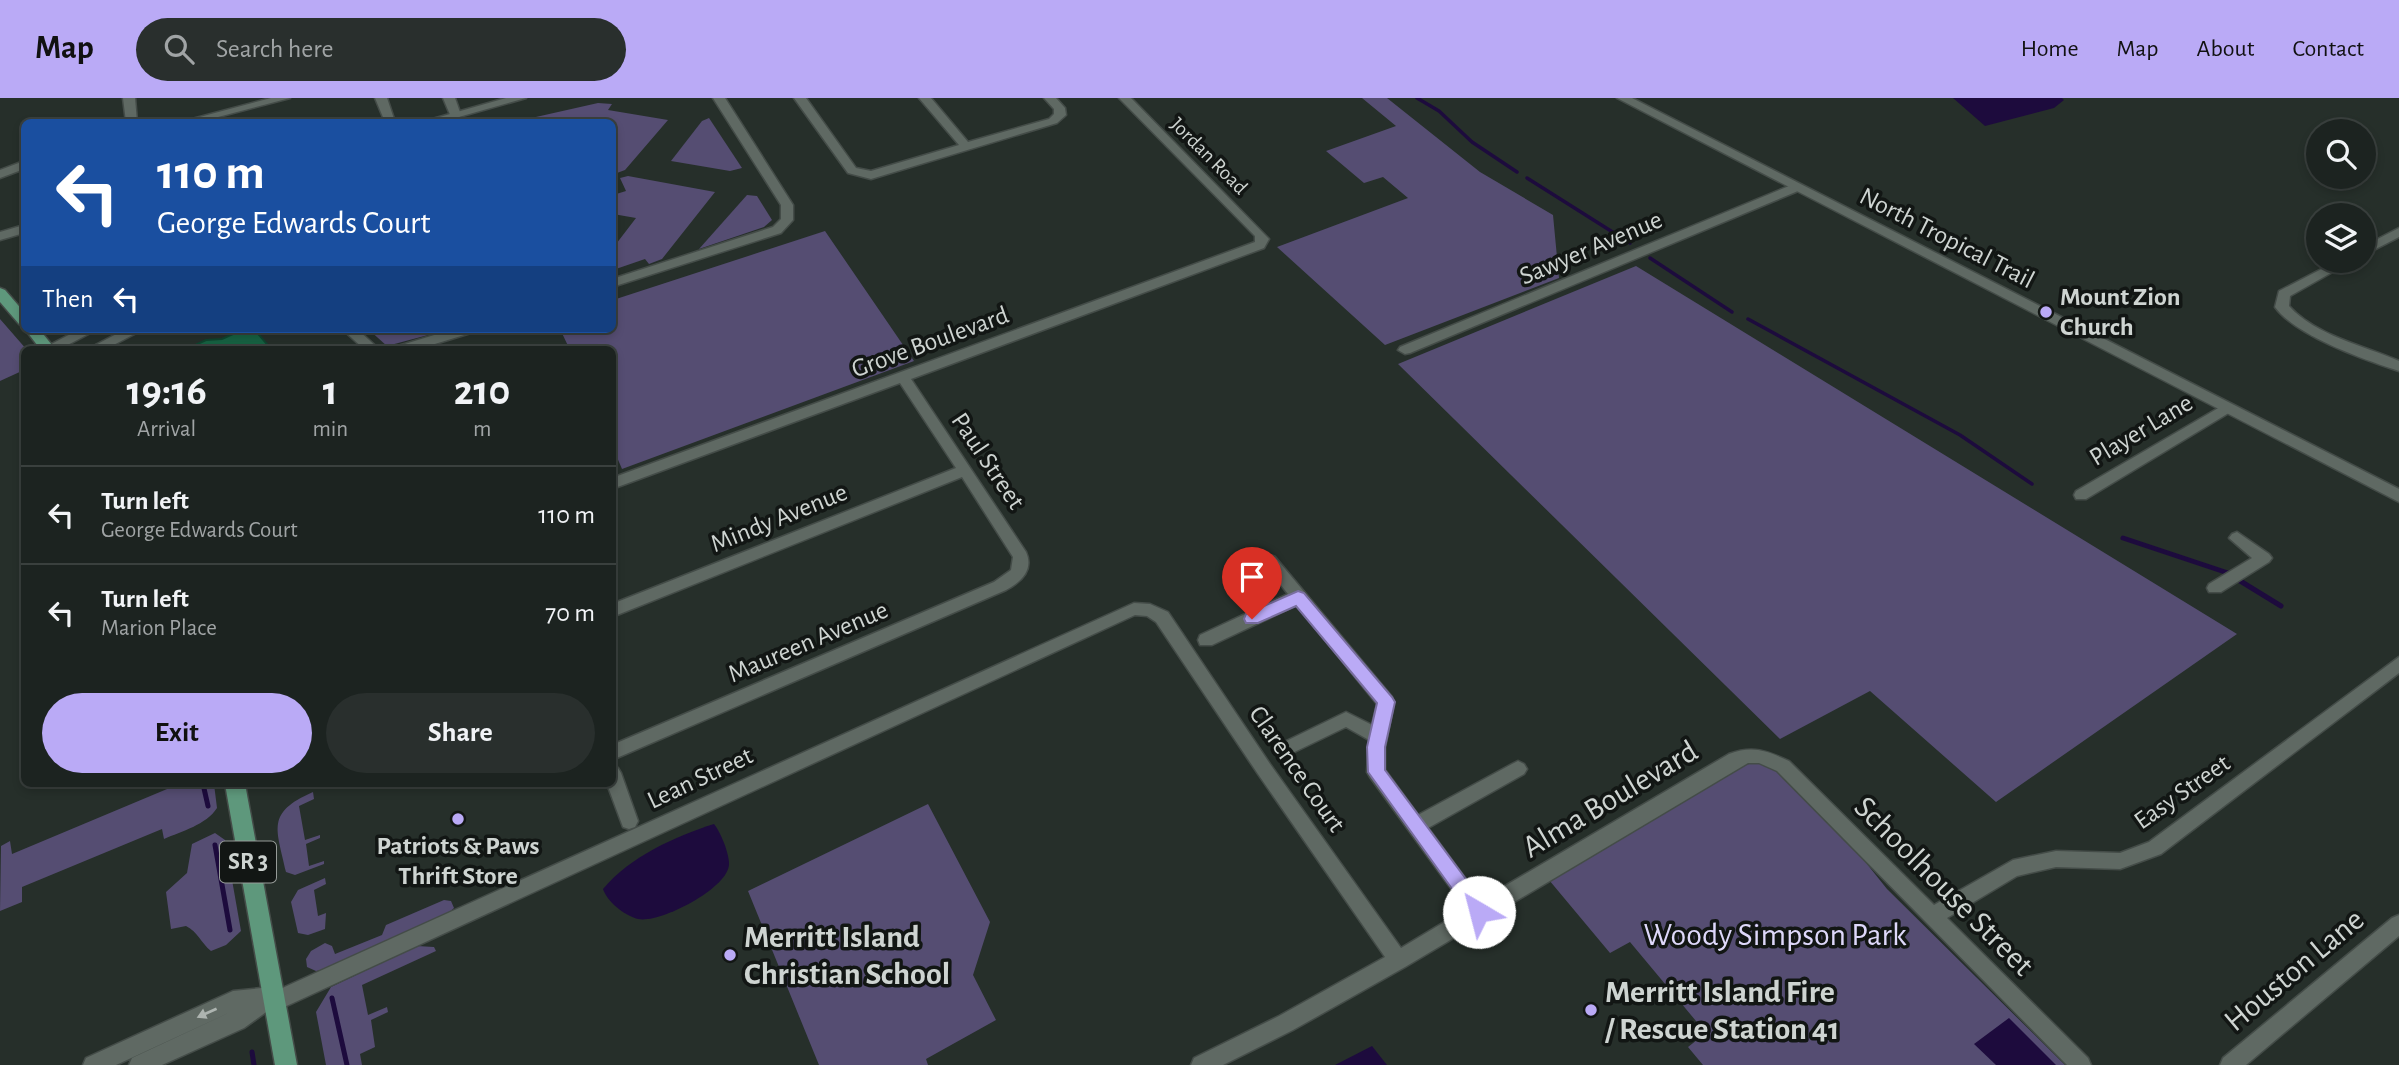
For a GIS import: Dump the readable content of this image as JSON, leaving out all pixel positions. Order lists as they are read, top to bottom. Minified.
{"streets":{"main road":["SR 3"],"street":["Jordan Road","North Tropical Trail","Sawyer Avenue","Grove Boulevard","Player Lane","Paul Street","Mindy Avenue","Maureen Avenue","Clarence Court","Lean Street","Easy Street","Alma Boulevard","Schoolhouse Street","Houston Lane"]},"crossings":[["Jordan Road","Grove Boulevard"],["North Tropical Trail","Sawyer Avenue"],["North Tropical Trail","Player Lane"],["Grove Boulevard","Paul Street"],["Paul Street","Mindy Avenue"],["Paul Street","Maureen Avenue"],["Clarence Court","Lean Street"],["Clarence Court","Alma Boulevard"],["Lean Street","SR 3"],["Easy Street","Schoolhouse Street"],["Alma Boulevard","Schoolhouse Street"]],"parks":["Woody Simpson Park"],"places":["Mount Zion Church","Patriots & Paws Thrift Store","Merritt Island Christian School","Merritt Island Fire / Rescue Station 41"],"page":{"header":"Map","search":"Search here","nav":["Home","Map","About","Contact"],"turn":["110 m","George Edwards Court"],"then":"Then","eta":["19:16","Arrival","1","min","210","m"],"list":[{"name":"Turn left","note":"George Edwards Court","value":"110 m"},{"name":"Turn left","note":"Marion Place","value":"70 m"}],"buttons":["Exit","Share"]}}
